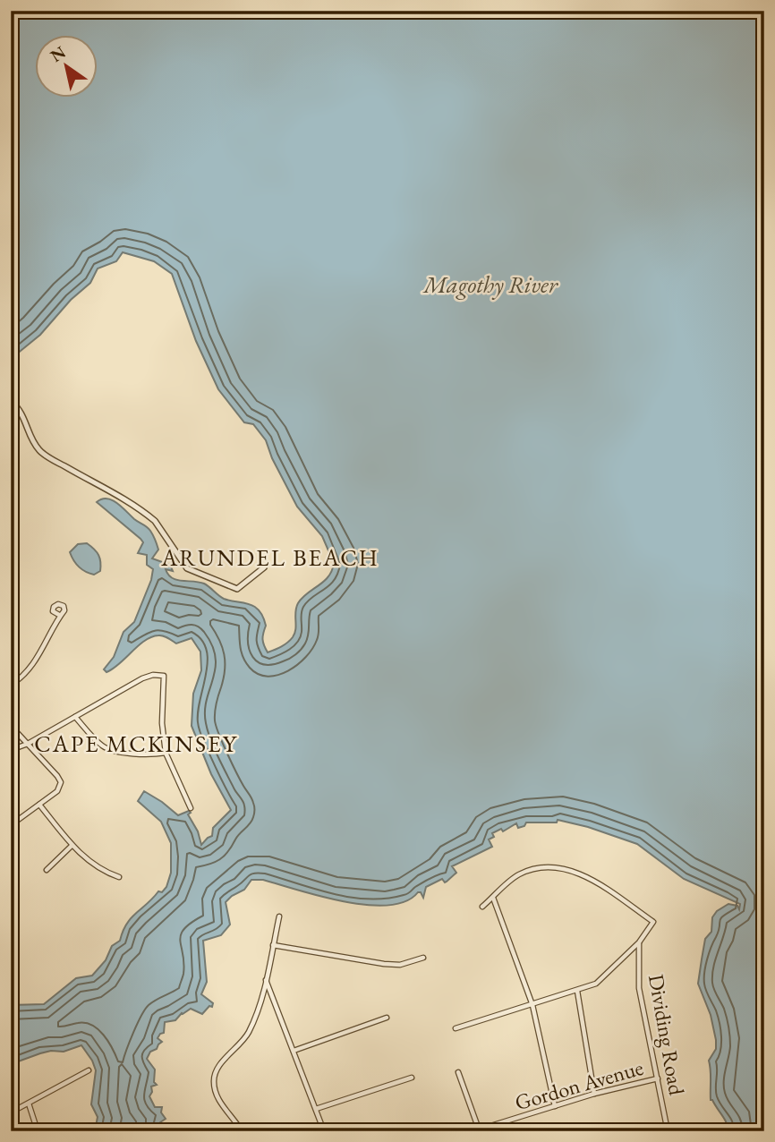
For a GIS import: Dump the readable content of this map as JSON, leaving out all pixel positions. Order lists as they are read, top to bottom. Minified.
{"streets":{"street":["Dividing Road","Gordon Avenue"]},"crossings":[["Dividing Road","Gordon Avenue"]],"districts":["ARUNDEL BEACH","CAPE MCKINSEY"],"water":["Magothy River"],"north":"top left"}
